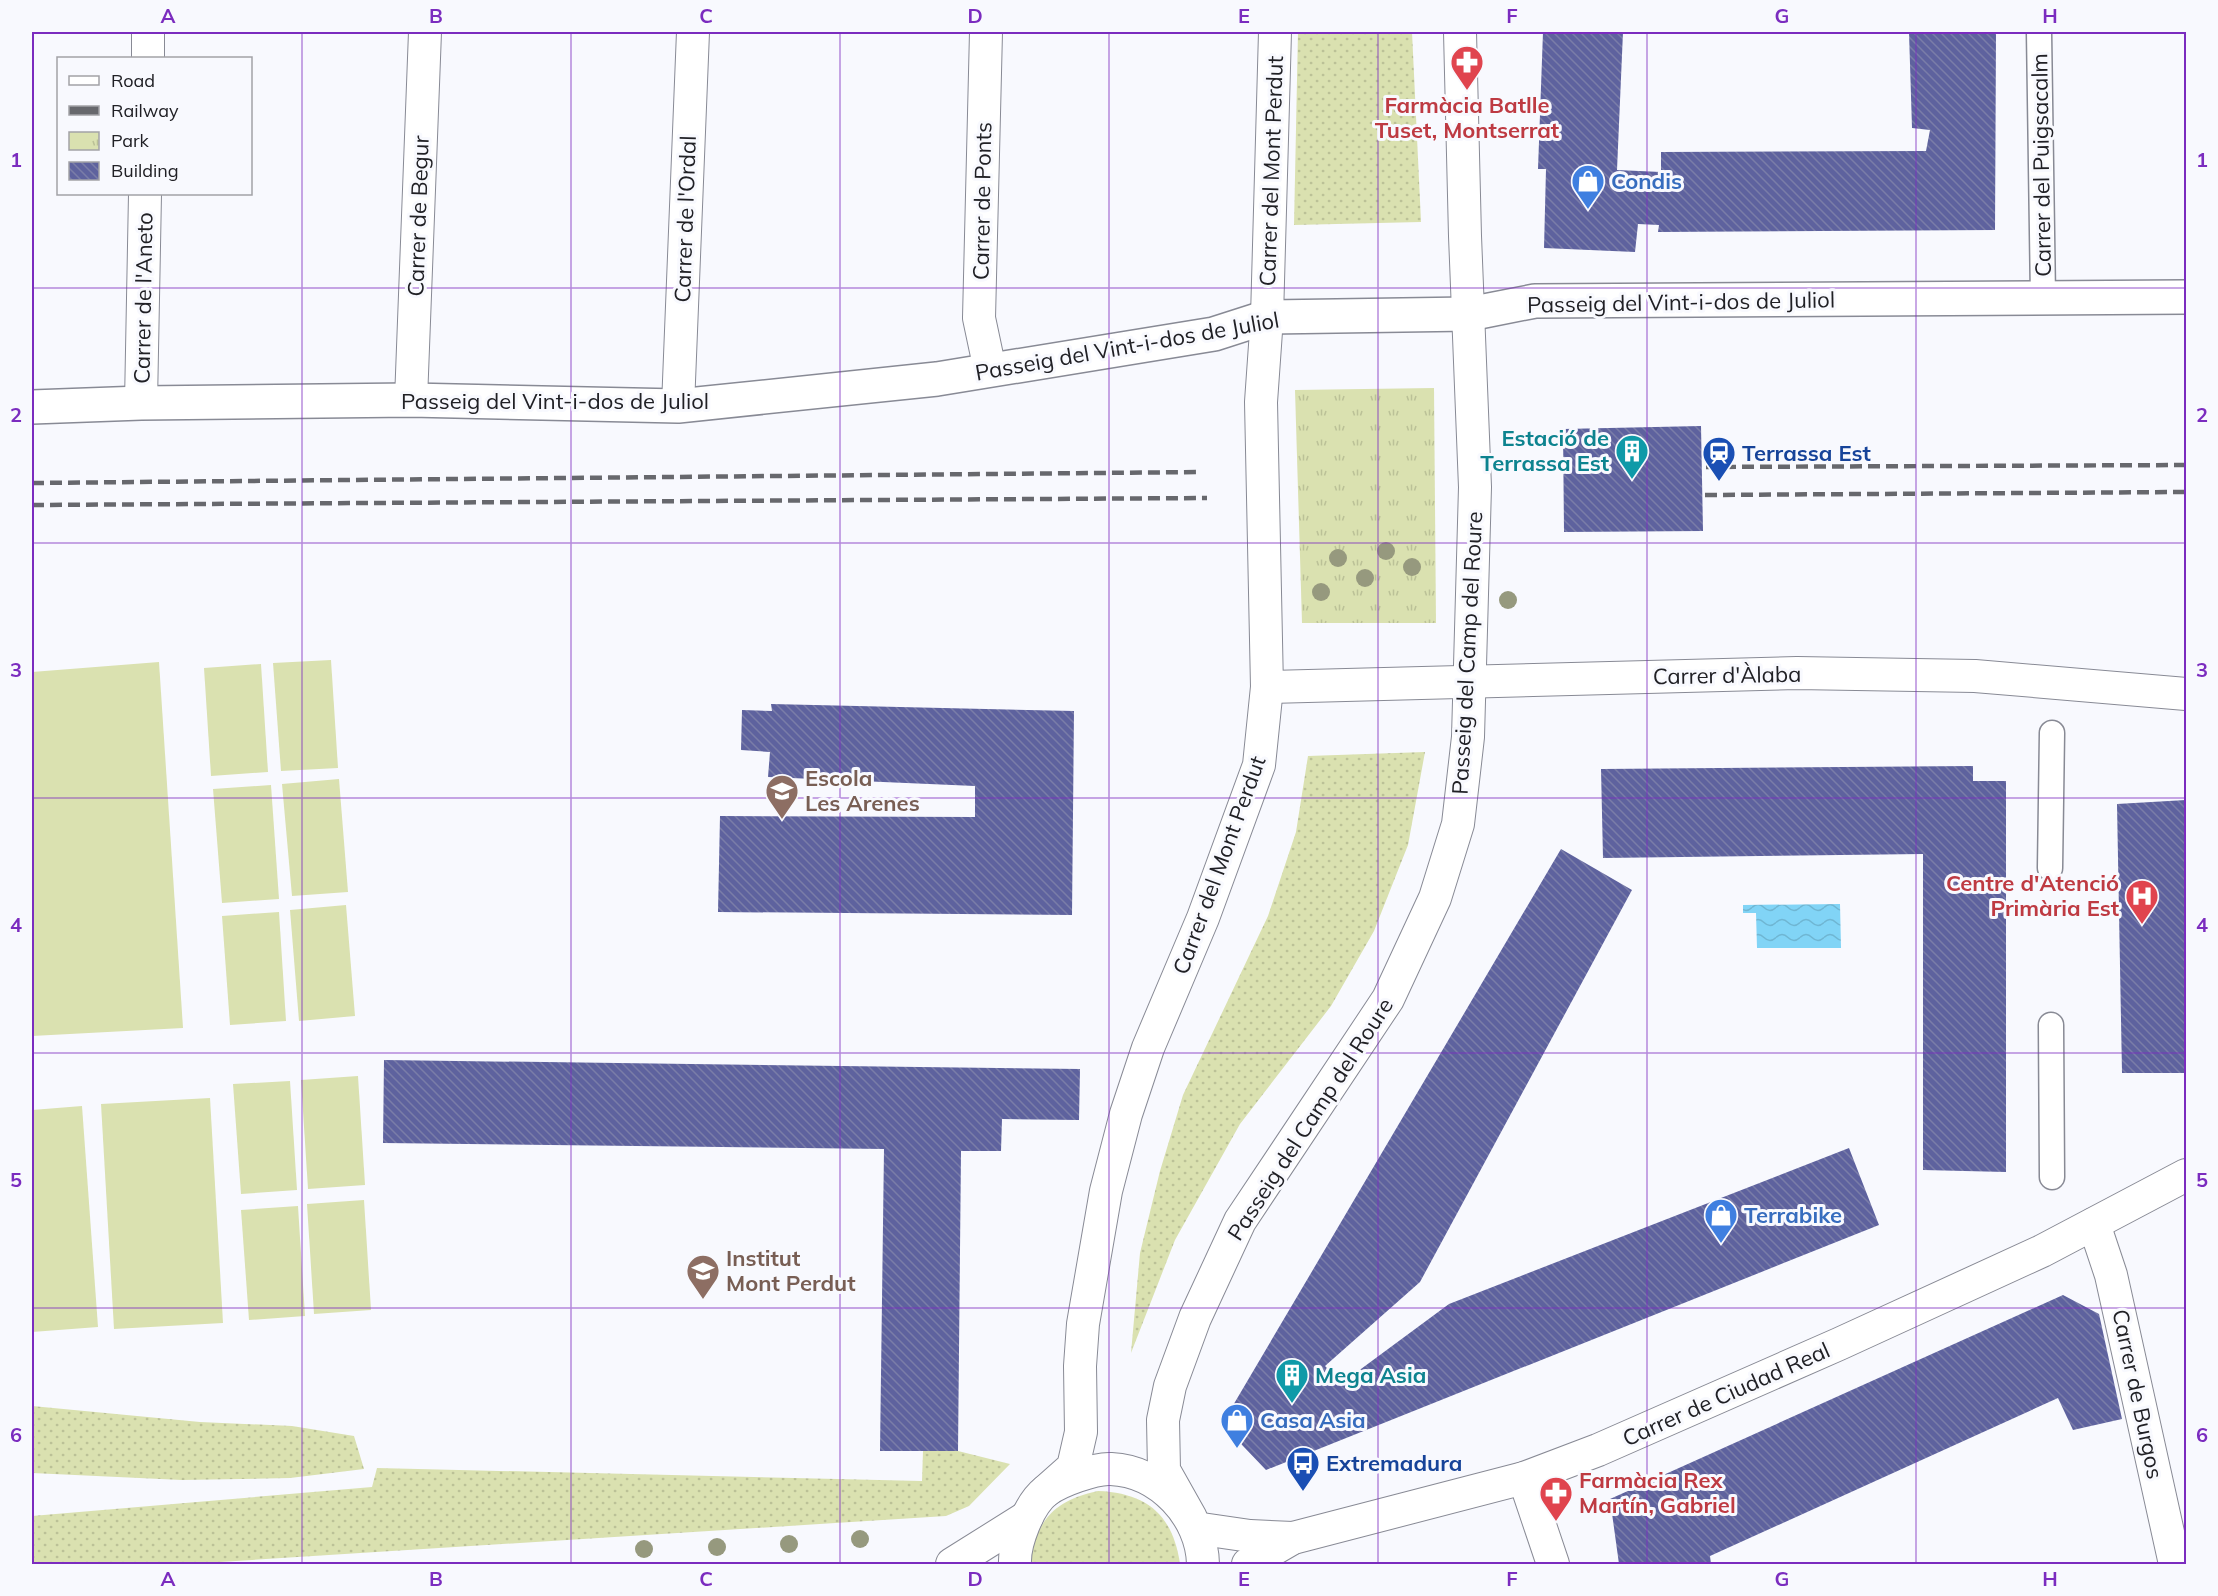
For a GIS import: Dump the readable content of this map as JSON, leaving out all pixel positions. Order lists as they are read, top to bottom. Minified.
{"streets":{"street":["Carrer del Puigsacalm","Carrer del Mont Perdut","Carrer de Ponts","Carrer de Begur","Carrer de l'Ordal","Carrer de l'Aneto","Passeig del Vint-i-dos de Juliol","Passeig del Camp del Roure","Carrer d'Àlaba","Carrer de Ciudad Real","Carrer de Burgos"]},"crossings":[["Carrer del Puigsacalm","Passeig del Vint-i-dos de Juliol"],["Carrer del Mont Perdut","Passeig del Vint-i-dos de Juliol"],["Carrer del Mont Perdut","Carrer d'Àlaba"],["Carrer de Ponts","Passeig del Vint-i-dos de Juliol"],["Carrer de Begur","Passeig del Vint-i-dos de Juliol"],["Carrer de l'Ordal","Passeig del Vint-i-dos de Juliol"],["Carrer de l'Aneto","Passeig del Vint-i-dos de Juliol"],["Passeig del Vint-i-dos de Juliol","Passeig del Camp del Roure"],["Passeig del Camp del Roure","Carrer d'Àlaba"],["Passeig del Camp del Roure","Carrer de Ciudad Real"],["Carrer de Ciudad Real","Carrer de Burgos"]],"places":{"pharmacy":["Farmàcia Batlle Tuset, Montserrat","Farmàcia Rex Martín, Gabriel"],"shop":["Condis","Terrabike","Casa Asia"],"building":["Estació de Terrassa Est","Mega Asia"],"station":["Terrassa Est"],"school or university":["Escola Les Arenes","Institut Mont Perdut"],"hospital":["Centre d'Atenció Primària Est"],"bus stop":["Extremadura"]},"legend":["Road","Railway","Park","Building"],"grid":{"columns":["A","B","C","D","E","F","G","H"],"rows":["1","2","3","4","5","6"]}}
